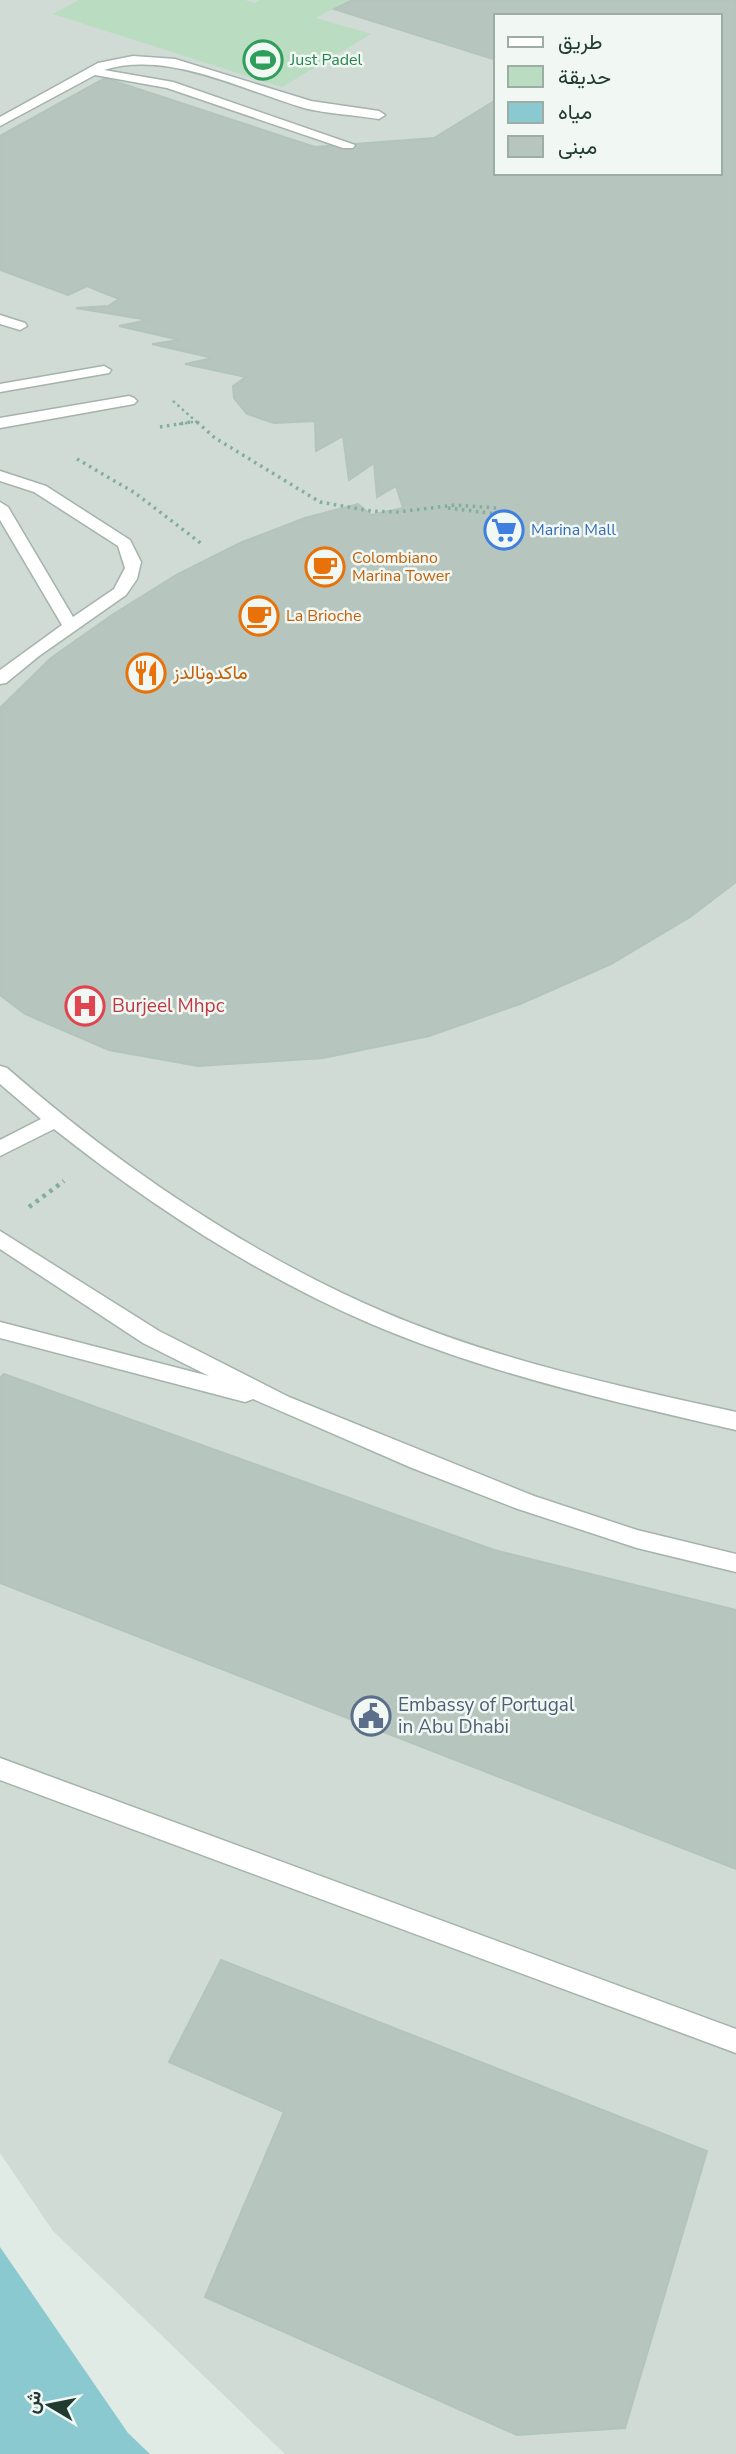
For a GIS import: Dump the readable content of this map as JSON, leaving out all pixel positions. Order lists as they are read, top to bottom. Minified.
{"places":{"sports":["Just Padel"],"supermarket":["Marina Mall"],"cafe":["Colombiano Marina Tower","La Brioche"],"restaurant":["ماكدونالدز"],"hospital":["Burjeel Mhpc"],"public building":["Embassy of Portugal in Abu Dhabi"]},"legend":["طريق","حديقة","مياه","مبنى"],"north":"left"}
